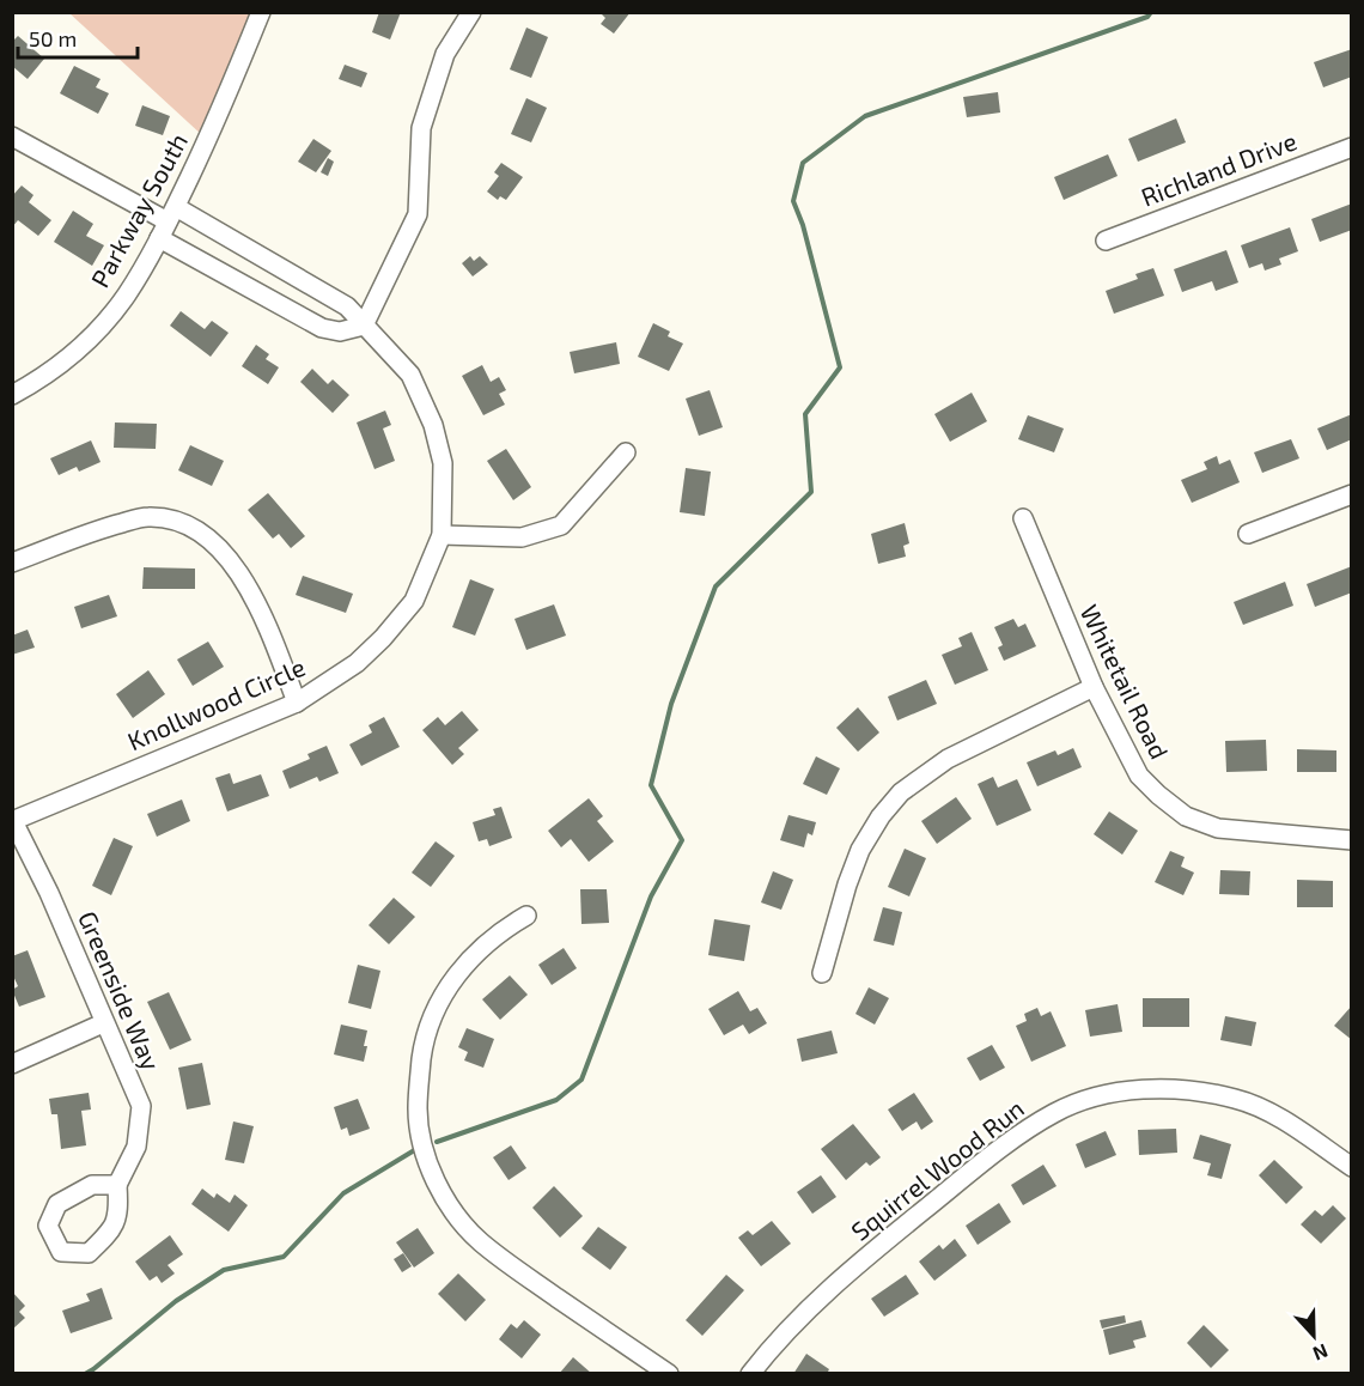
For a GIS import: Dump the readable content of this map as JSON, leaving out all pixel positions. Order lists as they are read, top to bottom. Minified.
{"streets":{"street":["Richland Drive","Parkway South","Whitetail Road","Knollwood Circle","Greenside Way","Squirrel Wood Run"]},"crossings":[["Parkway South","Knollwood Circle"],["Knollwood Circle","Greenside Way"]],"scale_bar":"50 m","north":"bottom"}
